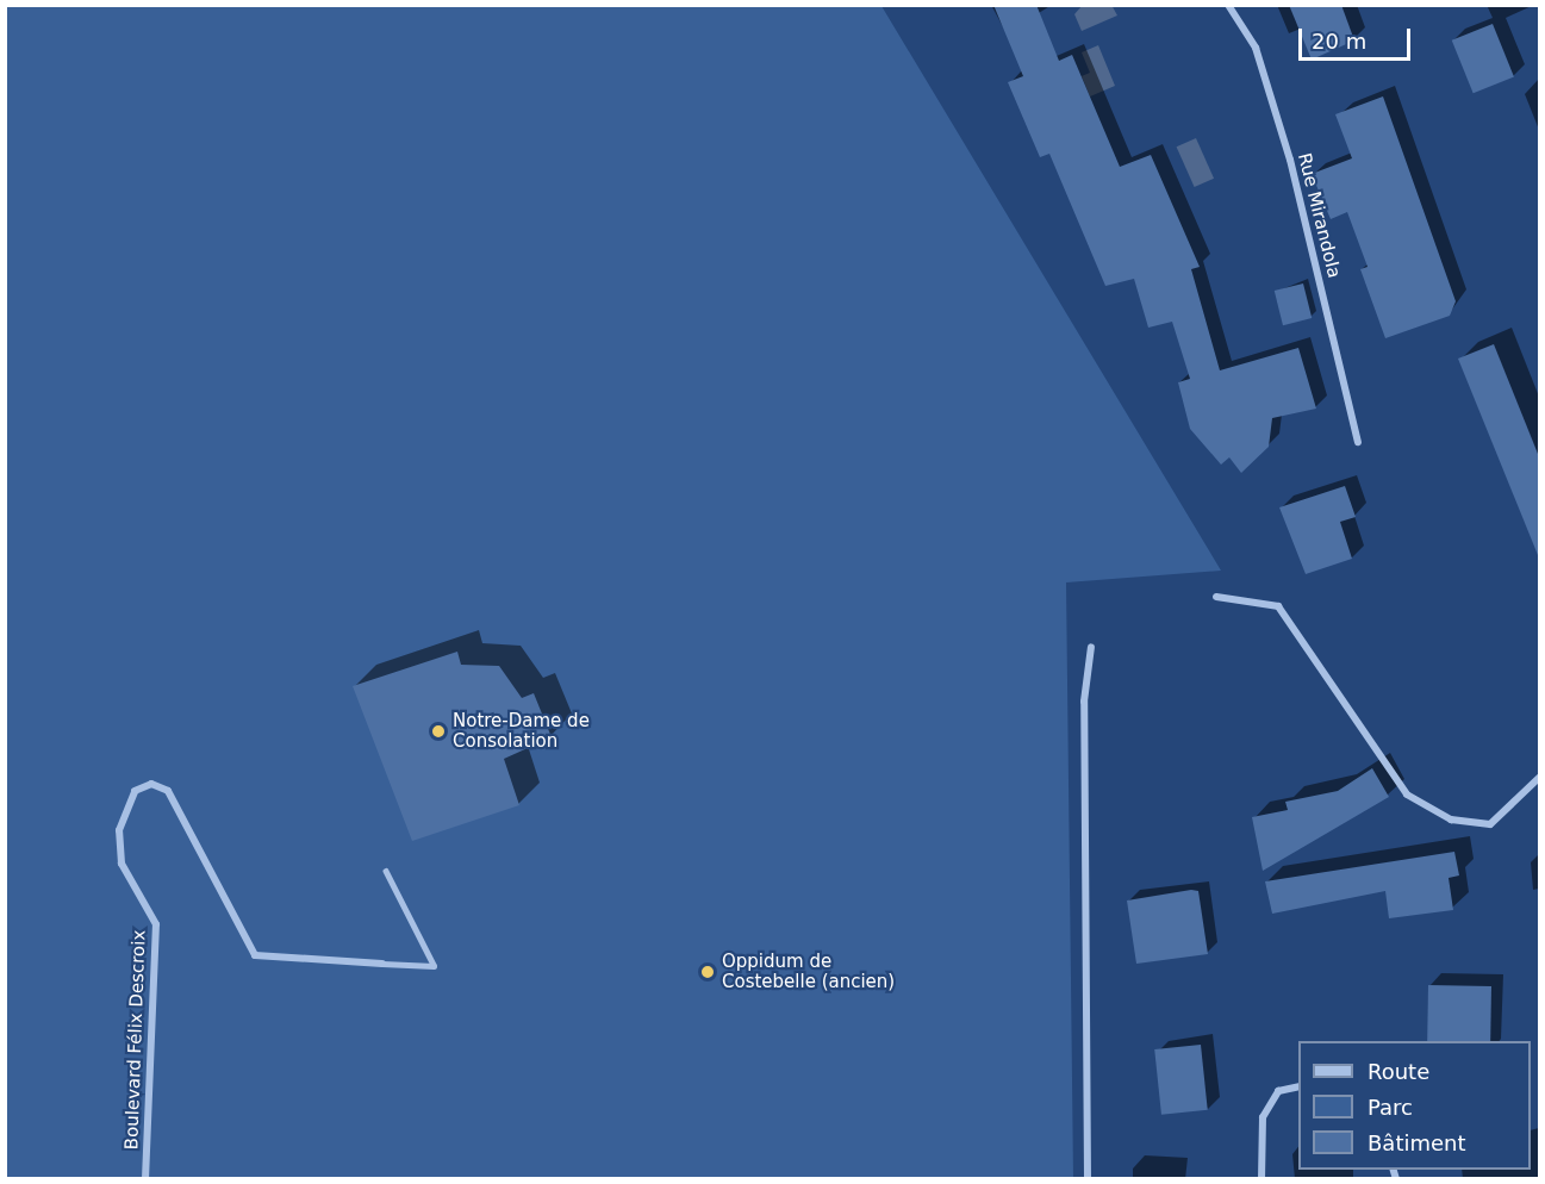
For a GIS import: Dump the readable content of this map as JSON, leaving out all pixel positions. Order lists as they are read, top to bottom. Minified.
{"streets":{"street":["Rue Mirandola","Boulevard Félix Descroix"]},"places":["Notre-Dame de Consolation","Oppidum de Costebelle (ancien)"],"legend":["Route","Parc","Bâtiment"],"scale_bar":"20 m"}
